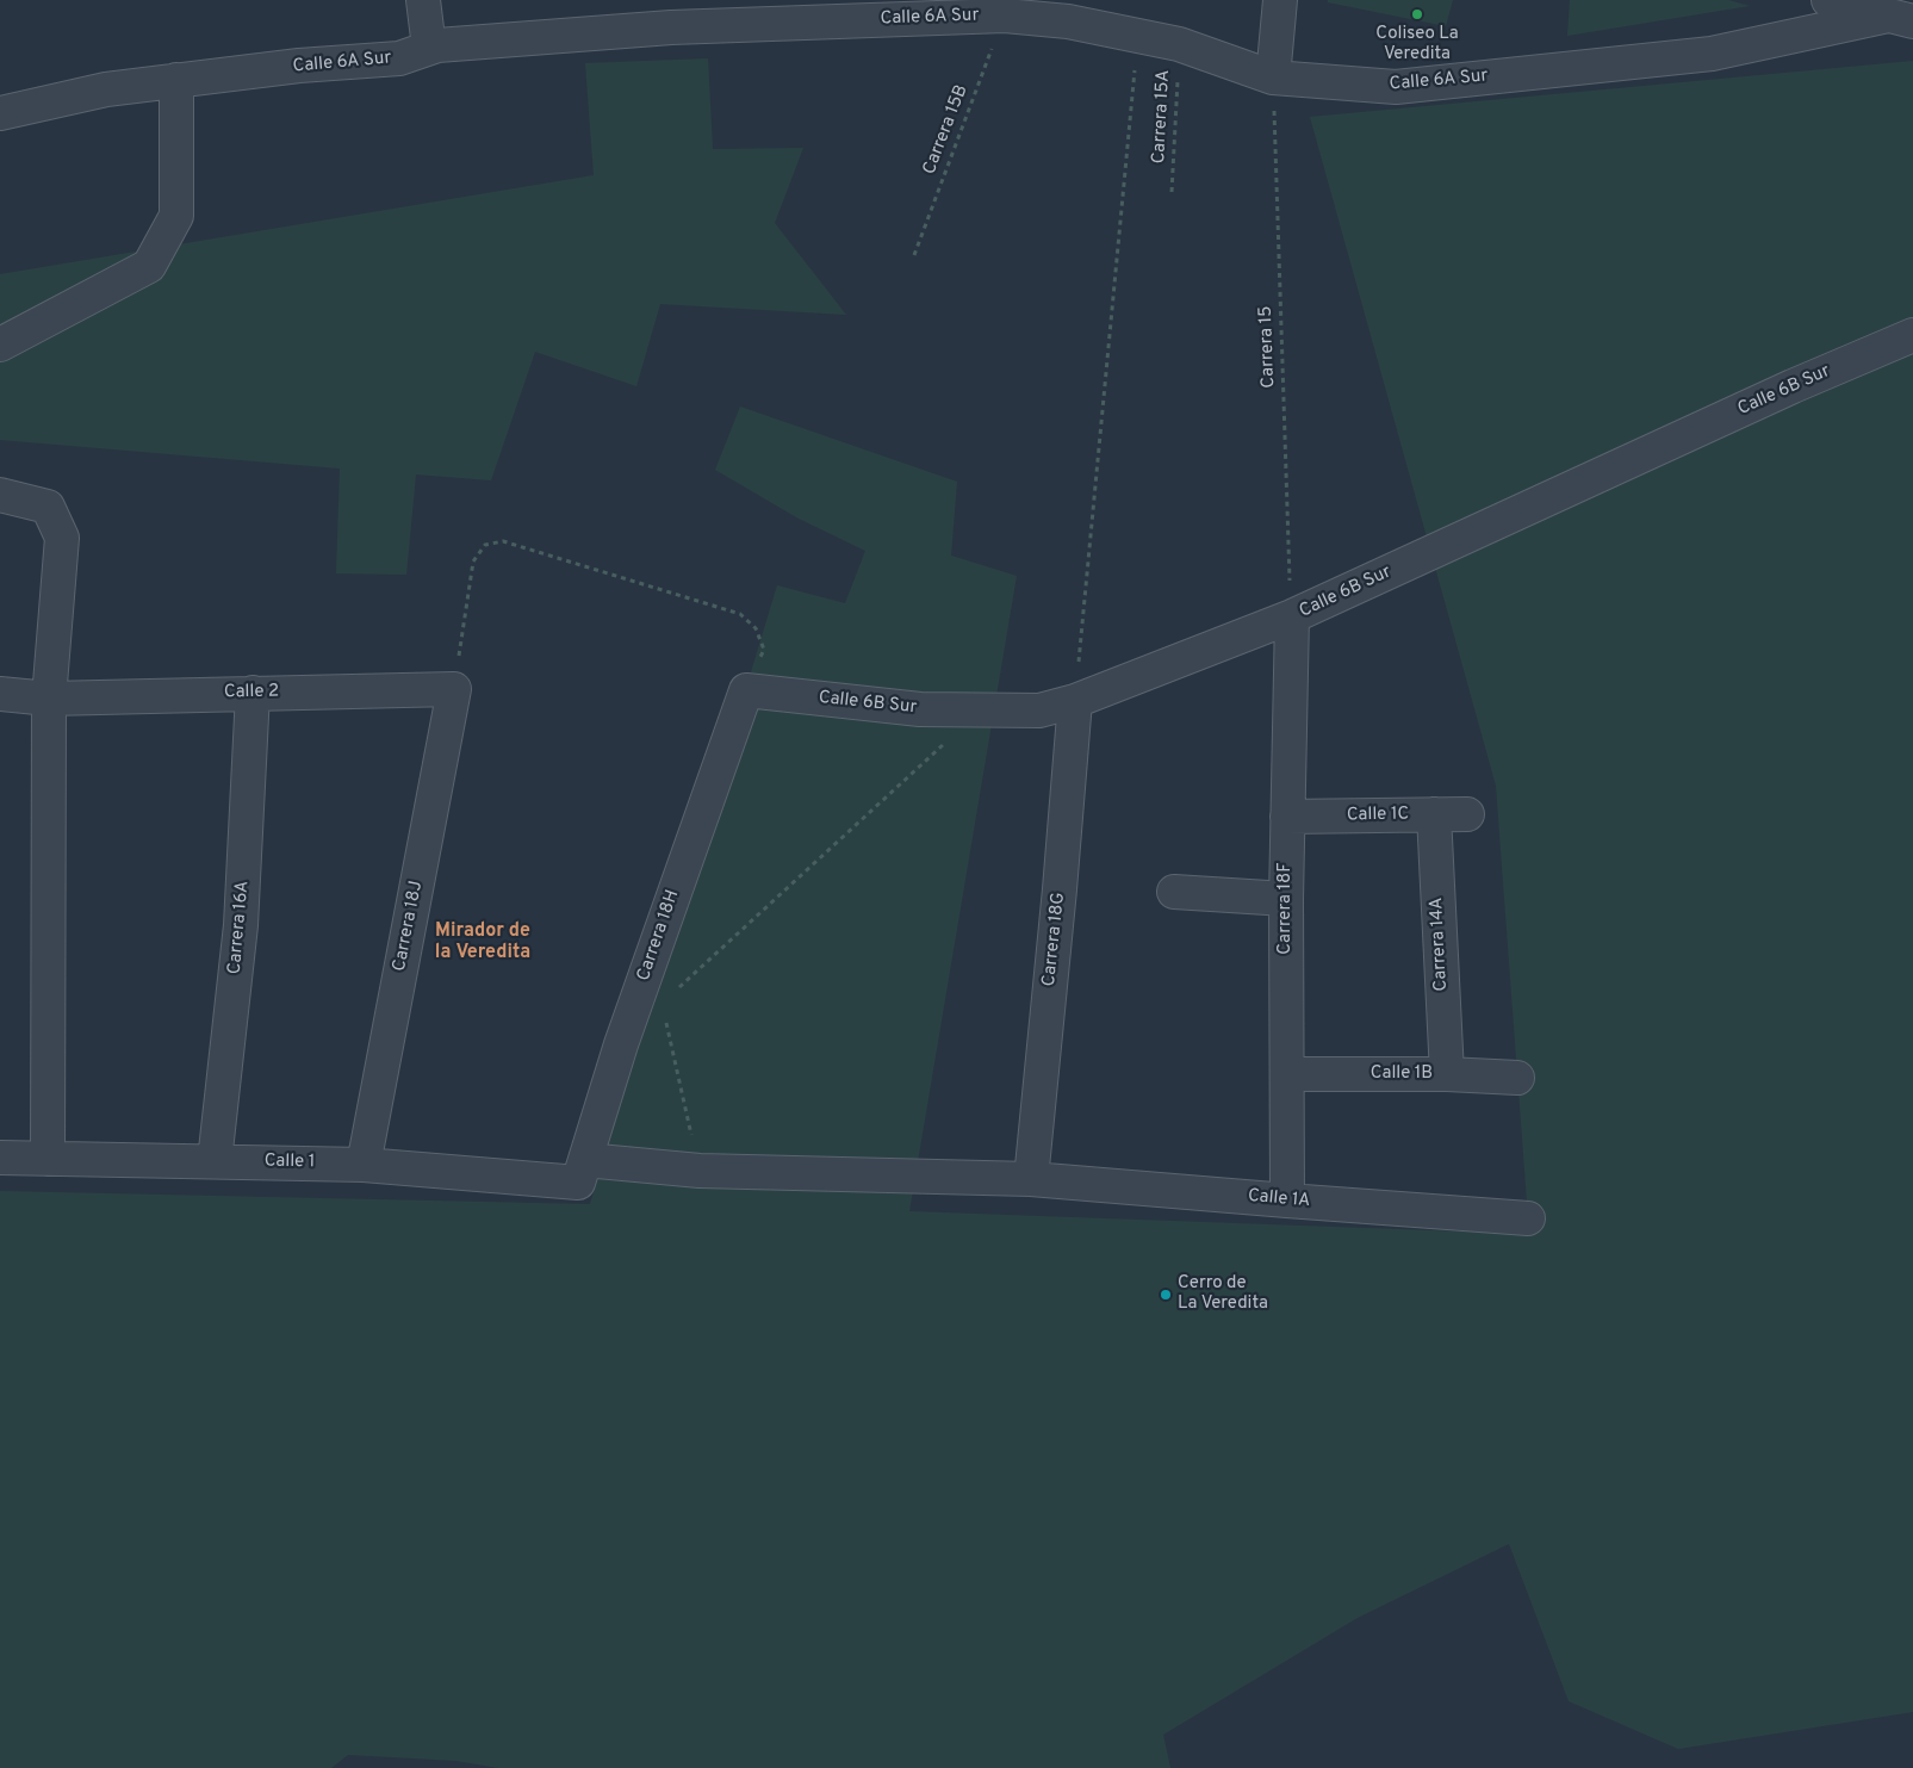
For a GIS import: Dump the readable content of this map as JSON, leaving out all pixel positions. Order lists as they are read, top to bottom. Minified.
{"streets":{"street":["Calle 6A Sur","Calle 6B Sur","Calle 2","Calle 1C","Carrera 18F","Carrera 18J","Carrera 16A","Carrera 18H","Carrera 18G","Carrera 14A","Calle 1B","Calle 1","Calle 1A"],"path":["Carrera 15A","Carrera 15B","Carrera 15"]},"crossings":[["Calle 6A Sur","Carrera 15A"],["Calle 6A Sur","Carrera 15B"],["Calle 6A Sur","Carrera 15"],["Carrera 15","Calle 6B Sur"],["Carrera 15","Carrera 18F"],["Calle 6B Sur","Carrera 18F"],["Calle 6B Sur","Carrera 18H"],["Calle 6B Sur","Carrera 18G"],["Calle 2","Carrera 18J"],["Calle 2","Carrera 16A"],["Calle 1C","Carrera 18F"],["Calle 1C","Carrera 14A"],["Carrera 18F","Calle 1B"],["Carrera 18F","Calle 1A"],["Carrera 18J","Calle 1"],["Carrera 16A","Calle 1"],["Carrera 18H","Calle 1"],["Carrera 18G","Calle 1A"],["Carrera 14A","Calle 1B"],["Calle 1","Calle 1A"]],"districts":["Mirador de la Veredita"],"places":["Coliseo La Veredita","Cerro de La Veredita"]}
